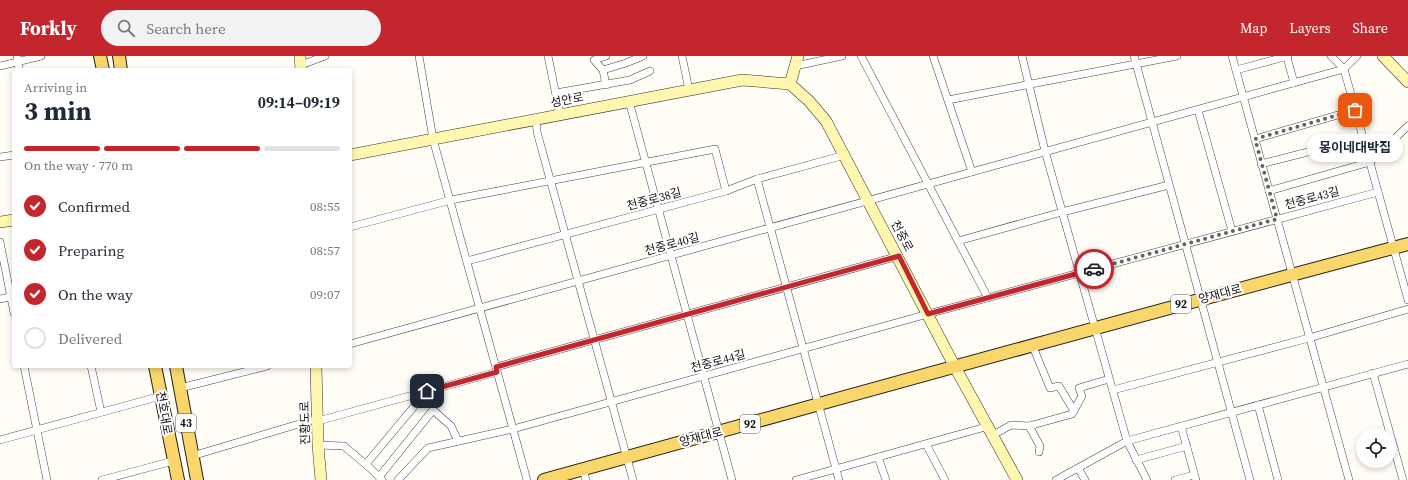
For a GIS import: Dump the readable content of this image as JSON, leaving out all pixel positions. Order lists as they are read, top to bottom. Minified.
{"streets":{"main road":["성안로","천중로","양재대로","92","천호대로","43","진황도로"],"street":["천중로43길","천중로38길","천중로40길","천중로44길"]},"crossings":[["성안로","천중로"],["천중로43길","천중로"],["천중로43길","천중로44길"],["천중로38길","천중로"],["천중로","천중로40길"],["천중로","양재대로"],["천중로","천중로44길"]],"places":["몽이네대박집"],"page":{"header":"Forkly","search":"Search here","nav":["Map","Layers","Share"],"heading":["3 min","Arriving in","09:14–09:19"],"bubble":"몽이네대박집","bar":"On the way · 770 m","list":[["Confirmed","08:55"],["Preparing","08:57"],["On the way","09:07"],"Delivered"]}}
